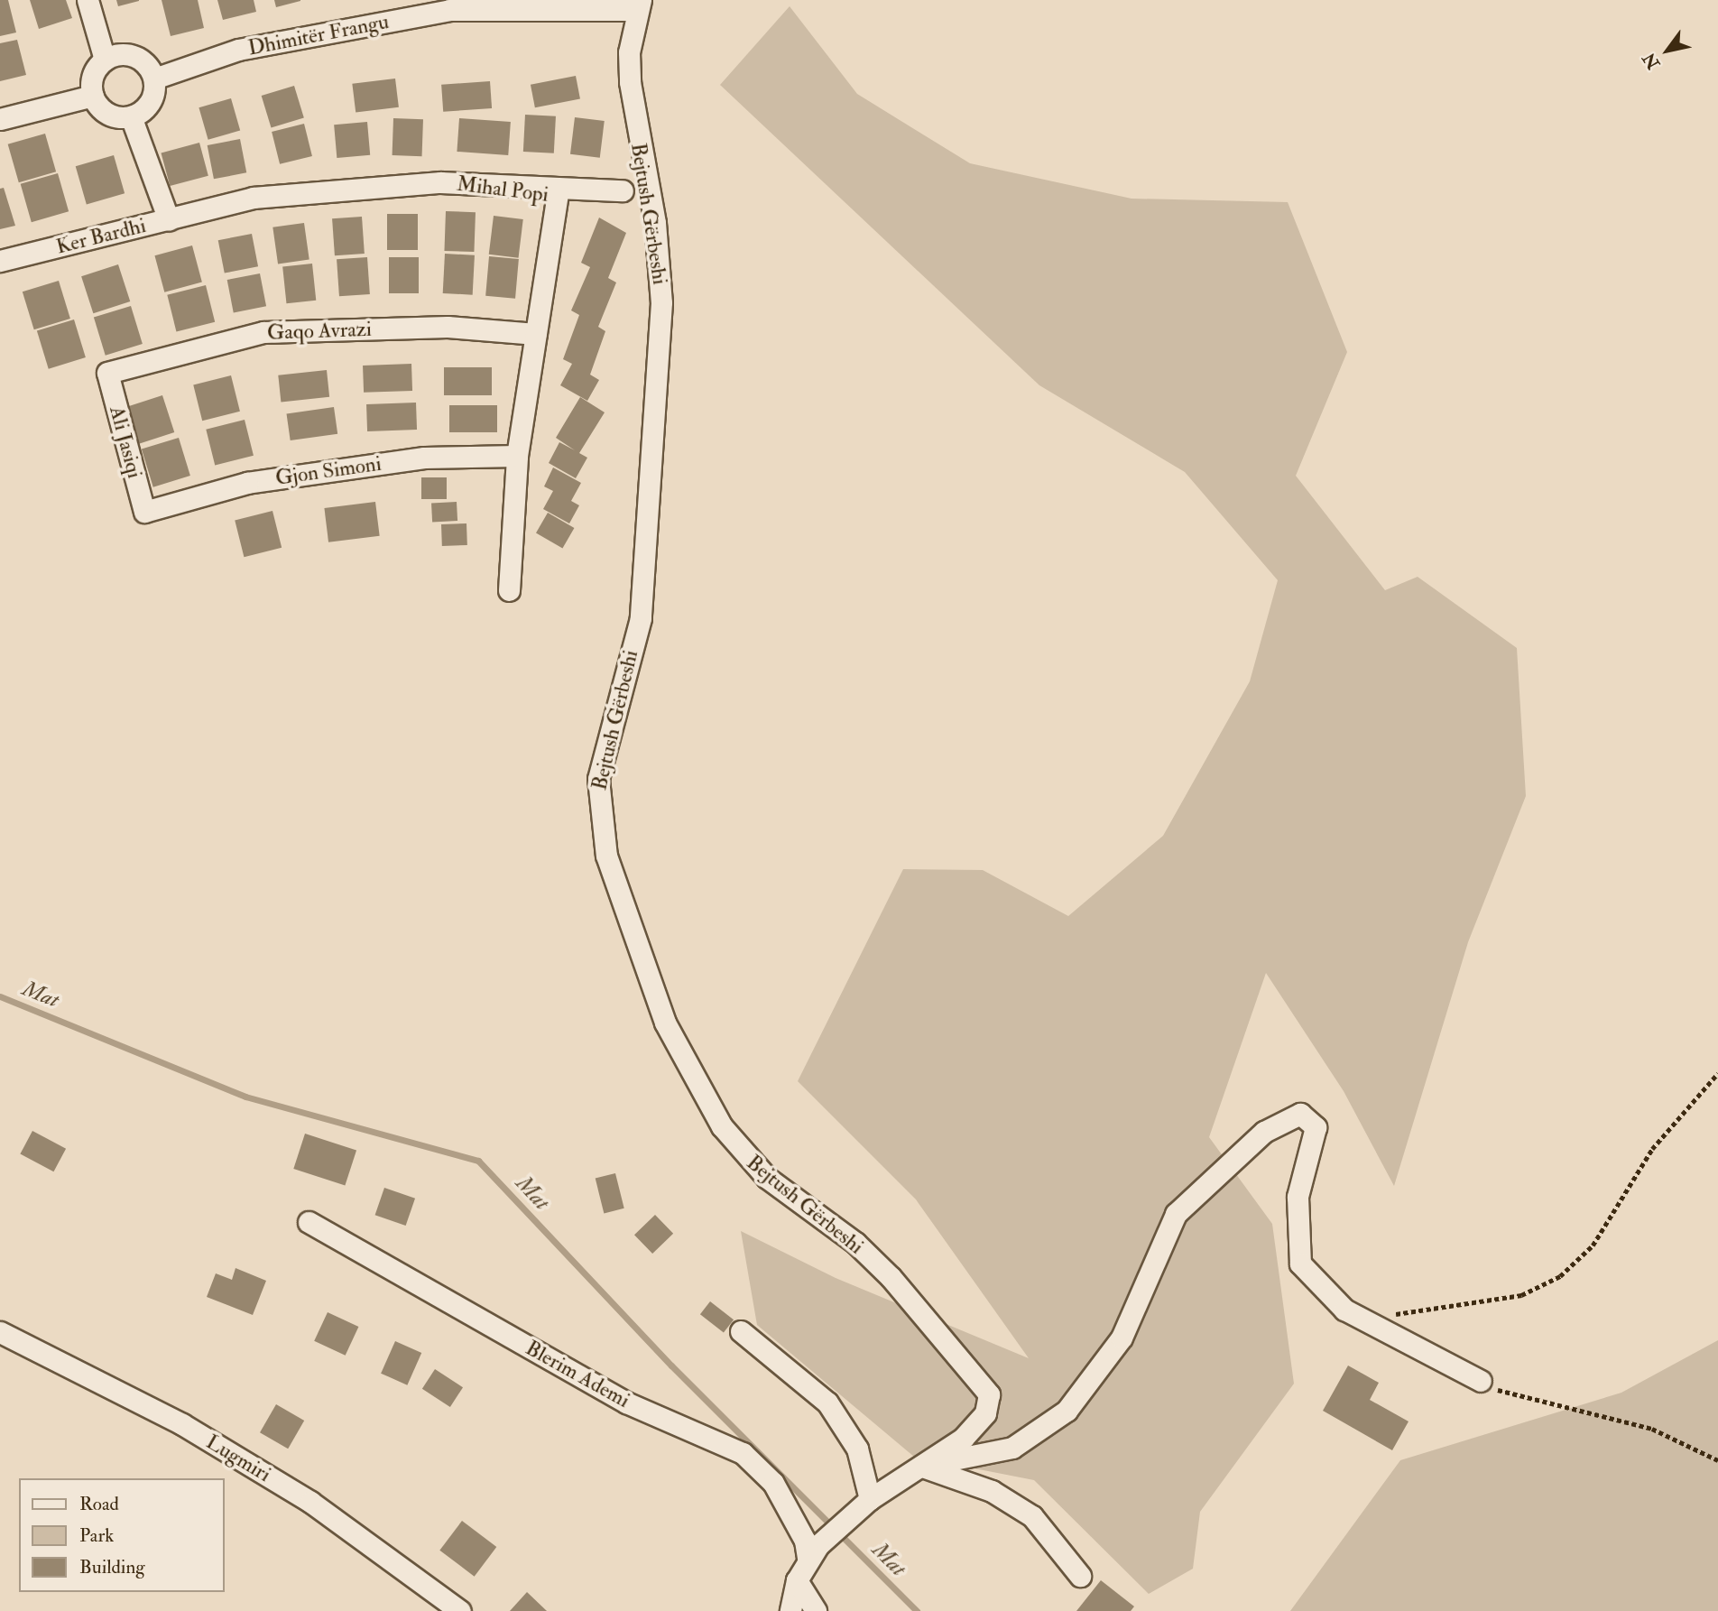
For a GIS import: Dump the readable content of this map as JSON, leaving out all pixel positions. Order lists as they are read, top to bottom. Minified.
{"streets":{"street":["Dhimitër Frangu","Mihal Popi","Bejtush Gërbeshi","Ker Bardhi","Gaqo Avrazi","Ali Jasiqi","Gjon Simoni","Blerim Ademi","Lugmiri"]},"crossings":[["Dhimitër Frangu","Bejtush Gërbeshi"],["Dhimitër Frangu","Ker Bardhi"],["Mihal Popi","Ker Bardhi"],["Mihal Popi","Gaqo Avrazi"],["Mihal Popi","Gjon Simoni"],["Bejtush Gërbeshi","Blerim Ademi"],["Gaqo Avrazi","Ali Jasiqi"],["Ali Jasiqi","Gjon Simoni"]],"water":["Mat"],"legend":["Road","Park","Building"],"north":"bottom left"}
